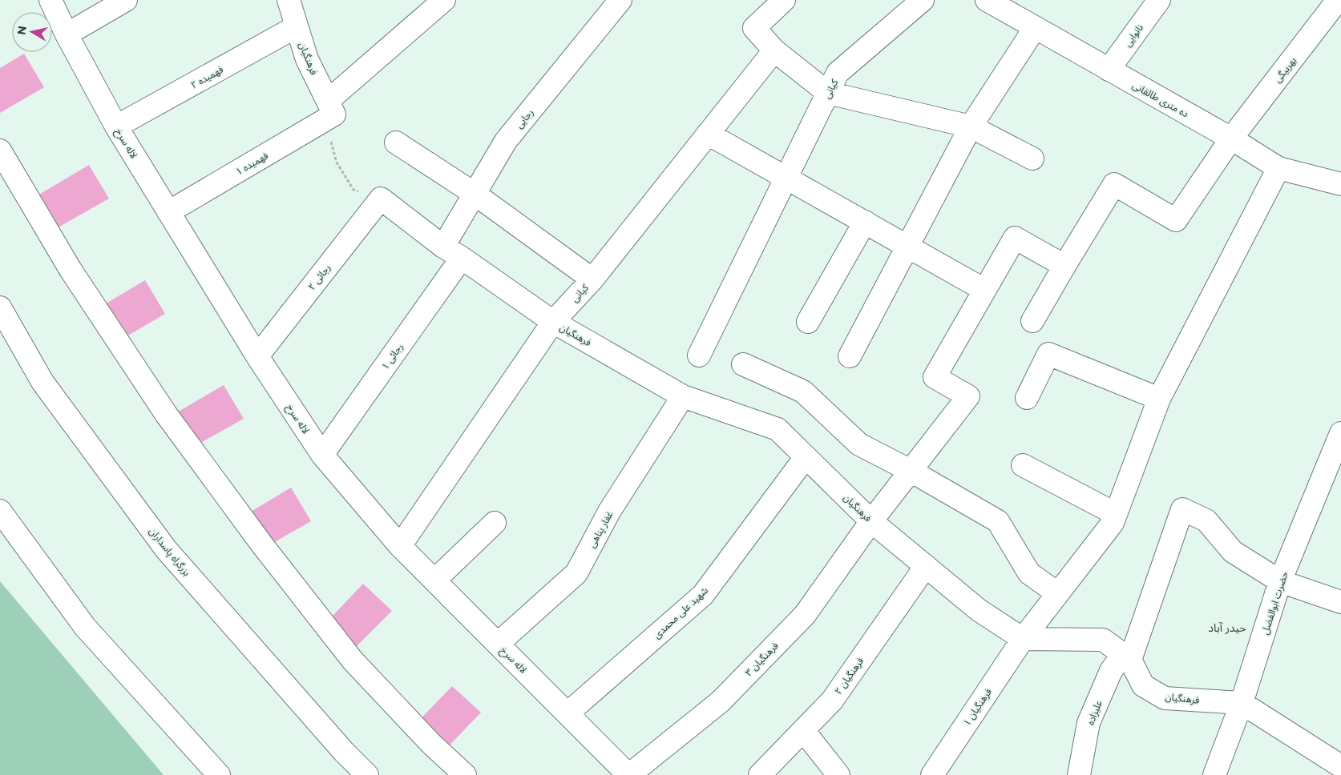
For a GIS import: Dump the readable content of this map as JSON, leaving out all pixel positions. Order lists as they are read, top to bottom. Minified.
{"streets":{"main road":["نانوایی","فرهنگیان","بهربیگی","فهمیده ۲","کیانی","ده متری طالقانی","رجایی","لاله سرخ","فهمیده ۱","رجائی ۲","رجائی ۱","غفار پناهی","بزرگراه پاسداران","حضرت ابوالفضل","شهید علی محمدی","فرهنگیان ۳","فرهنگیان ۲","فرهنگیان ۱","علیزاده"]},"crossings":[["نانوایی","ده متری طالقانی"],["فرهنگیان","فهمیده ۲"],["فرهنگیان","کیانی"],["فرهنگیان","رجایی"],["فرهنگیان","فهمیده ۱"],["فرهنگیان","رجائی ۲"],["فرهنگیان","رجائی ۱"],["فرهنگیان","غفار پناهی"],["فرهنگیان","حضرت ابوالفضل"],["فرهنگیان","شهید علی محمدی"],["فرهنگیان","فرهنگیان ۳"],["فرهنگیان","فرهنگیان ۲"],["فرهنگیان","فرهنگیان ۱"],["فرهنگیان","علیزاده"],["بهربیگی","ده متری طالقانی"],["فهمیده ۲","لاله سرخ"],["کیانی","لاله سرخ"],["ده متری طالقانی","فرهنگیان ۱"],["لاله سرخ","فهمیده ۱"],["لاله سرخ","رجائی ۲"],["لاله سرخ","رجائی ۱"],["لاله سرخ","غفار پناهی"],["لاله سرخ","شهید علی محمدی"],["لاله سرخ","فرهنگیان ۳"],["حضرت ابوالفضل","علیزاده"]],"districts":["حیدر آباد"],"north":"left"}
